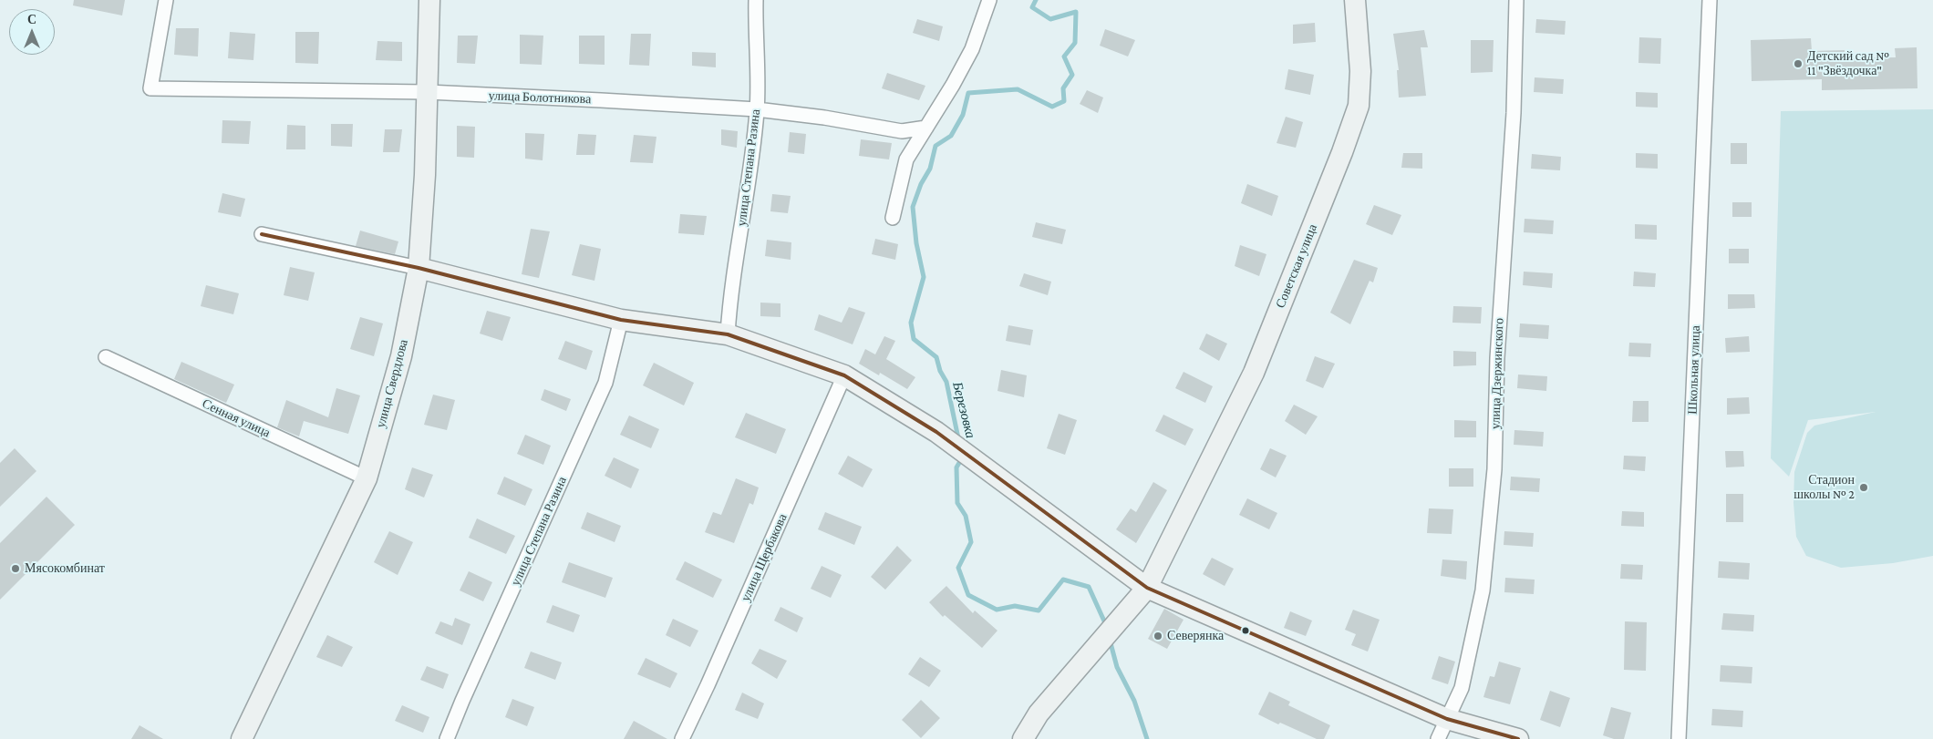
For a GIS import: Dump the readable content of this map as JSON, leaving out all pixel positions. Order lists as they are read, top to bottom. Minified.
{"streets":{"street":["улица Болотникова","улица Степана Разина","Советская улица","Школьная улица","улица Дзержинского","улица Свердлова","Сенная улица","улица Щербакова"]},"crossings":[["улица Болотникова","улица Степана Разина"],["улица Болотникова","улица Свердлова"],["улица Свердлова","Сенная улица"]],"water":["Березовка"],"places":["Детский сад № 11 \"Звёздочка\"","Стадион школы № 2","Мясокомбинат","Северянка"],"north":"top"}
